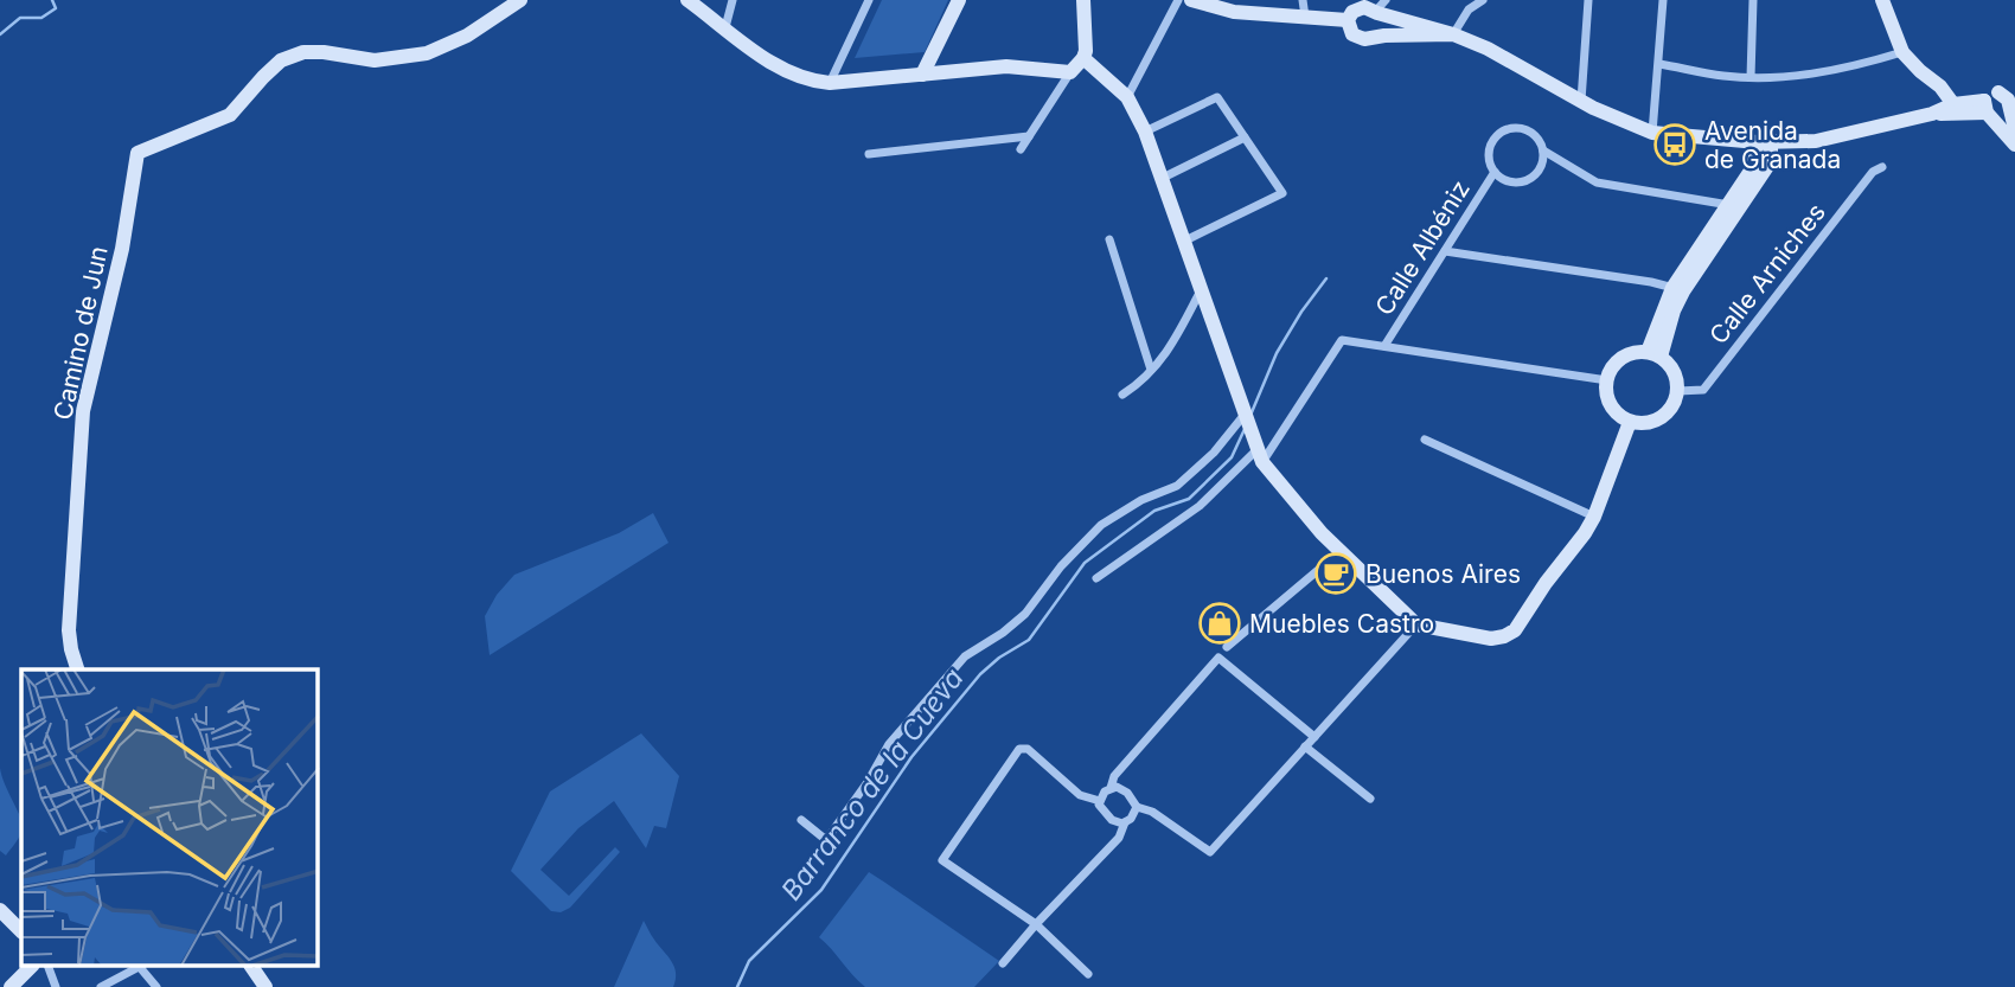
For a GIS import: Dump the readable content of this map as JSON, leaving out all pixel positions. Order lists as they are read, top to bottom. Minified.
{"streets":{"street":["Calle Albéniz","Calle Arniches","Camino de Jun"]},"water":["Barranco de la Cueva"],"places":{"bus stop":["Avenida de Granada"],"cafe":["Buenos Aires"],"shop":["Muebles Castro"]}}
